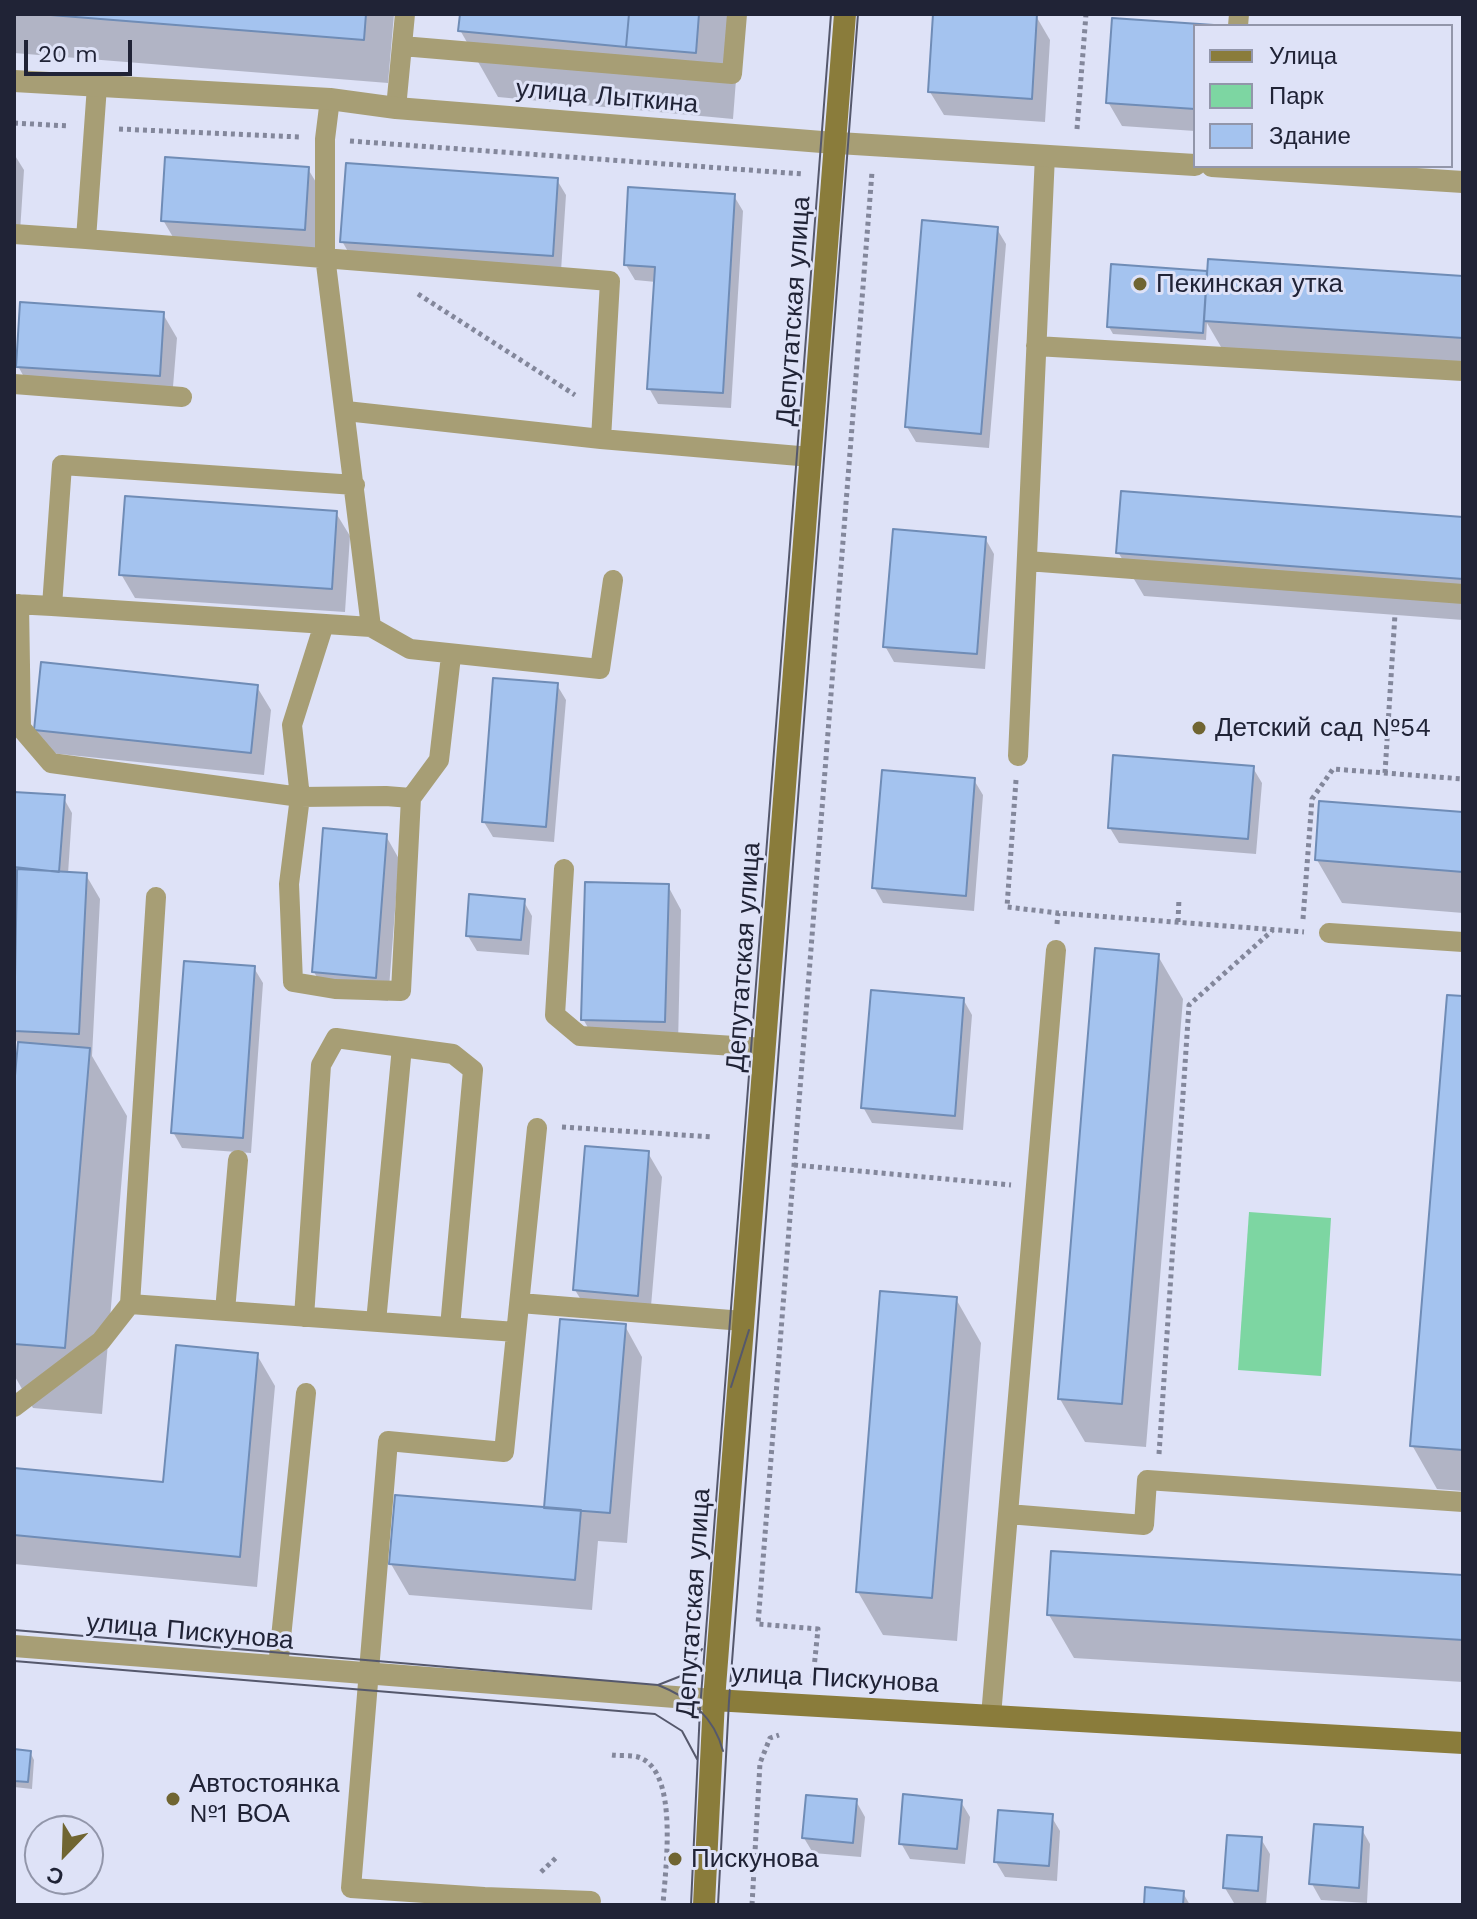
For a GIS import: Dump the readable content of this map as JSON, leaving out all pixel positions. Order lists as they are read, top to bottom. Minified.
{"streets":{"main road":["Депутатская улица","улица Пискунова"],"street":["улица Лыткина"]},"crossings":[["улица Лыткина","Депутатская улица"],["Депутатская улица","улица Пискунова"]],"places":["Пекинская утка","Детский сад №54","Автостоянка №1 ВОА","Пискунова"],"legend":["Улица","Парк","Здание"],"scale_bar":"20 m","north":"bottom left"}
